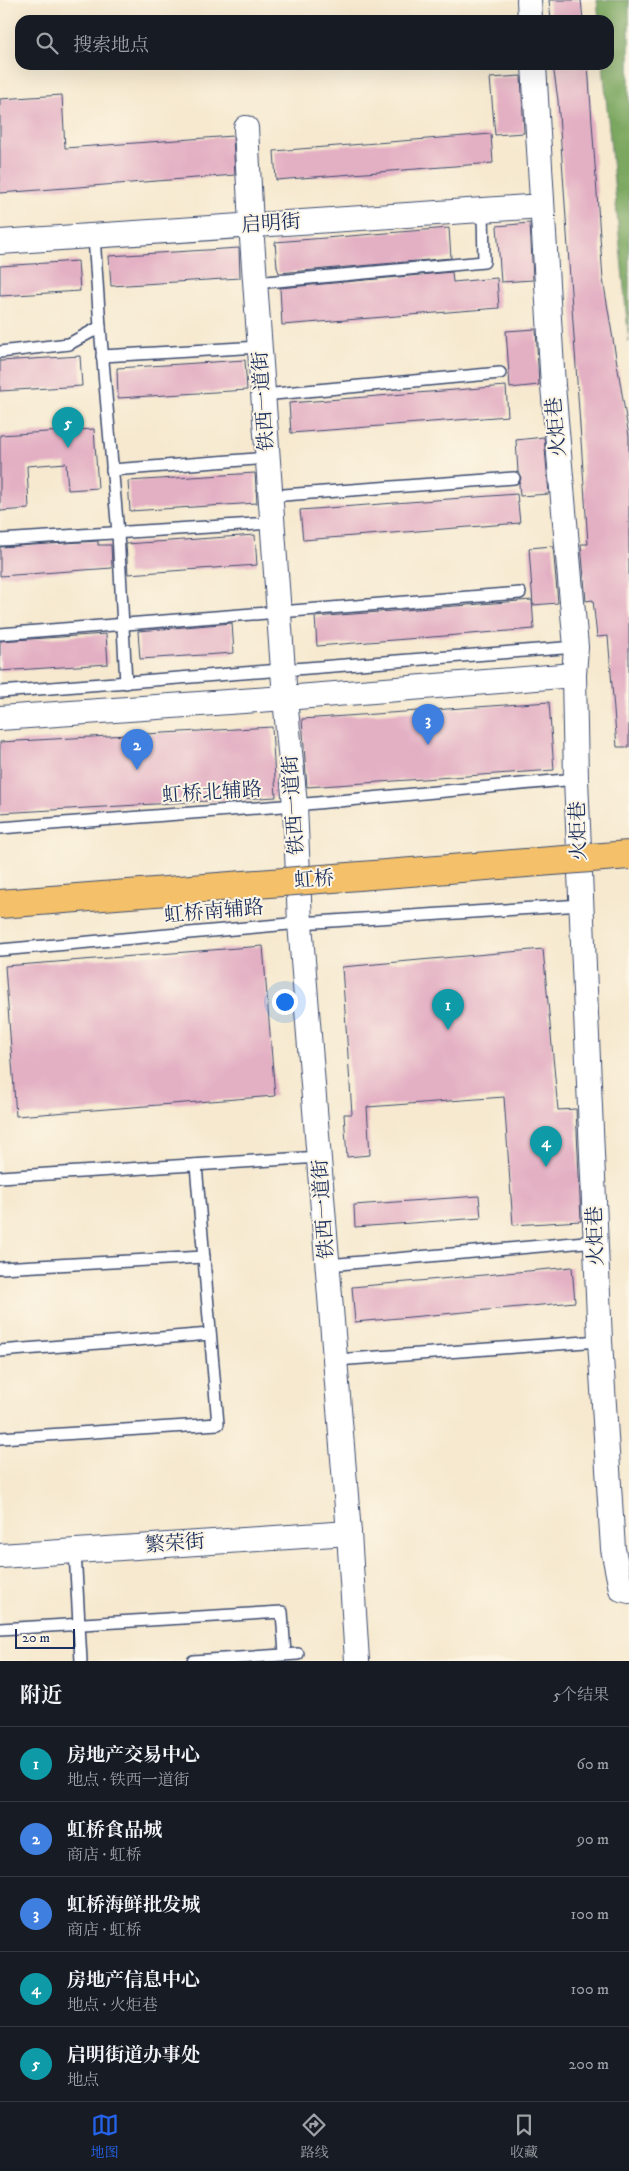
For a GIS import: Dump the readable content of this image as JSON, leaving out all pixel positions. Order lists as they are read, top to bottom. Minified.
{"streets":{"main road":["虹桥"],"street":["启明街","铁西一道街","火炬巷","繁荣街"],"lane":["虹桥北辅路","虹桥南辅路"]},"crossings":[["启明街","铁西一道街"],["启明街","火炬巷"],["铁西一道街","虹桥北辅路"],["铁西一道街","虹桥南辅路"],["铁西一道街","繁荣街"],["火炬巷","虹桥北辅路"],["火炬巷","虹桥南辅路"]],"scale_bar":"20 m","page":{"search":"搜索地点","pins":["5","3","2","1","4"],"scale":"20 m","heading":["附近","5个结果"],"list":[{"mark":"1","name":"房地产交易中心","note":"地点 · 铁西一道街","value":"60 m"},{"mark":"2","name":"虹桥食品城","note":"商店 · 虹桥","value":"90 m"},{"mark":"3","name":"虹桥海鲜批发城","note":"商店 · 虹桥","value":"100 m"},{"mark":"4","name":"房地产信息中心","note":"地点 · 火炬巷","value":"100 m"},{"mark":"5","name":"启明街道办事处","note":"地点","value":"200 m"}],"nav":["地图","路线","收藏"]}}
